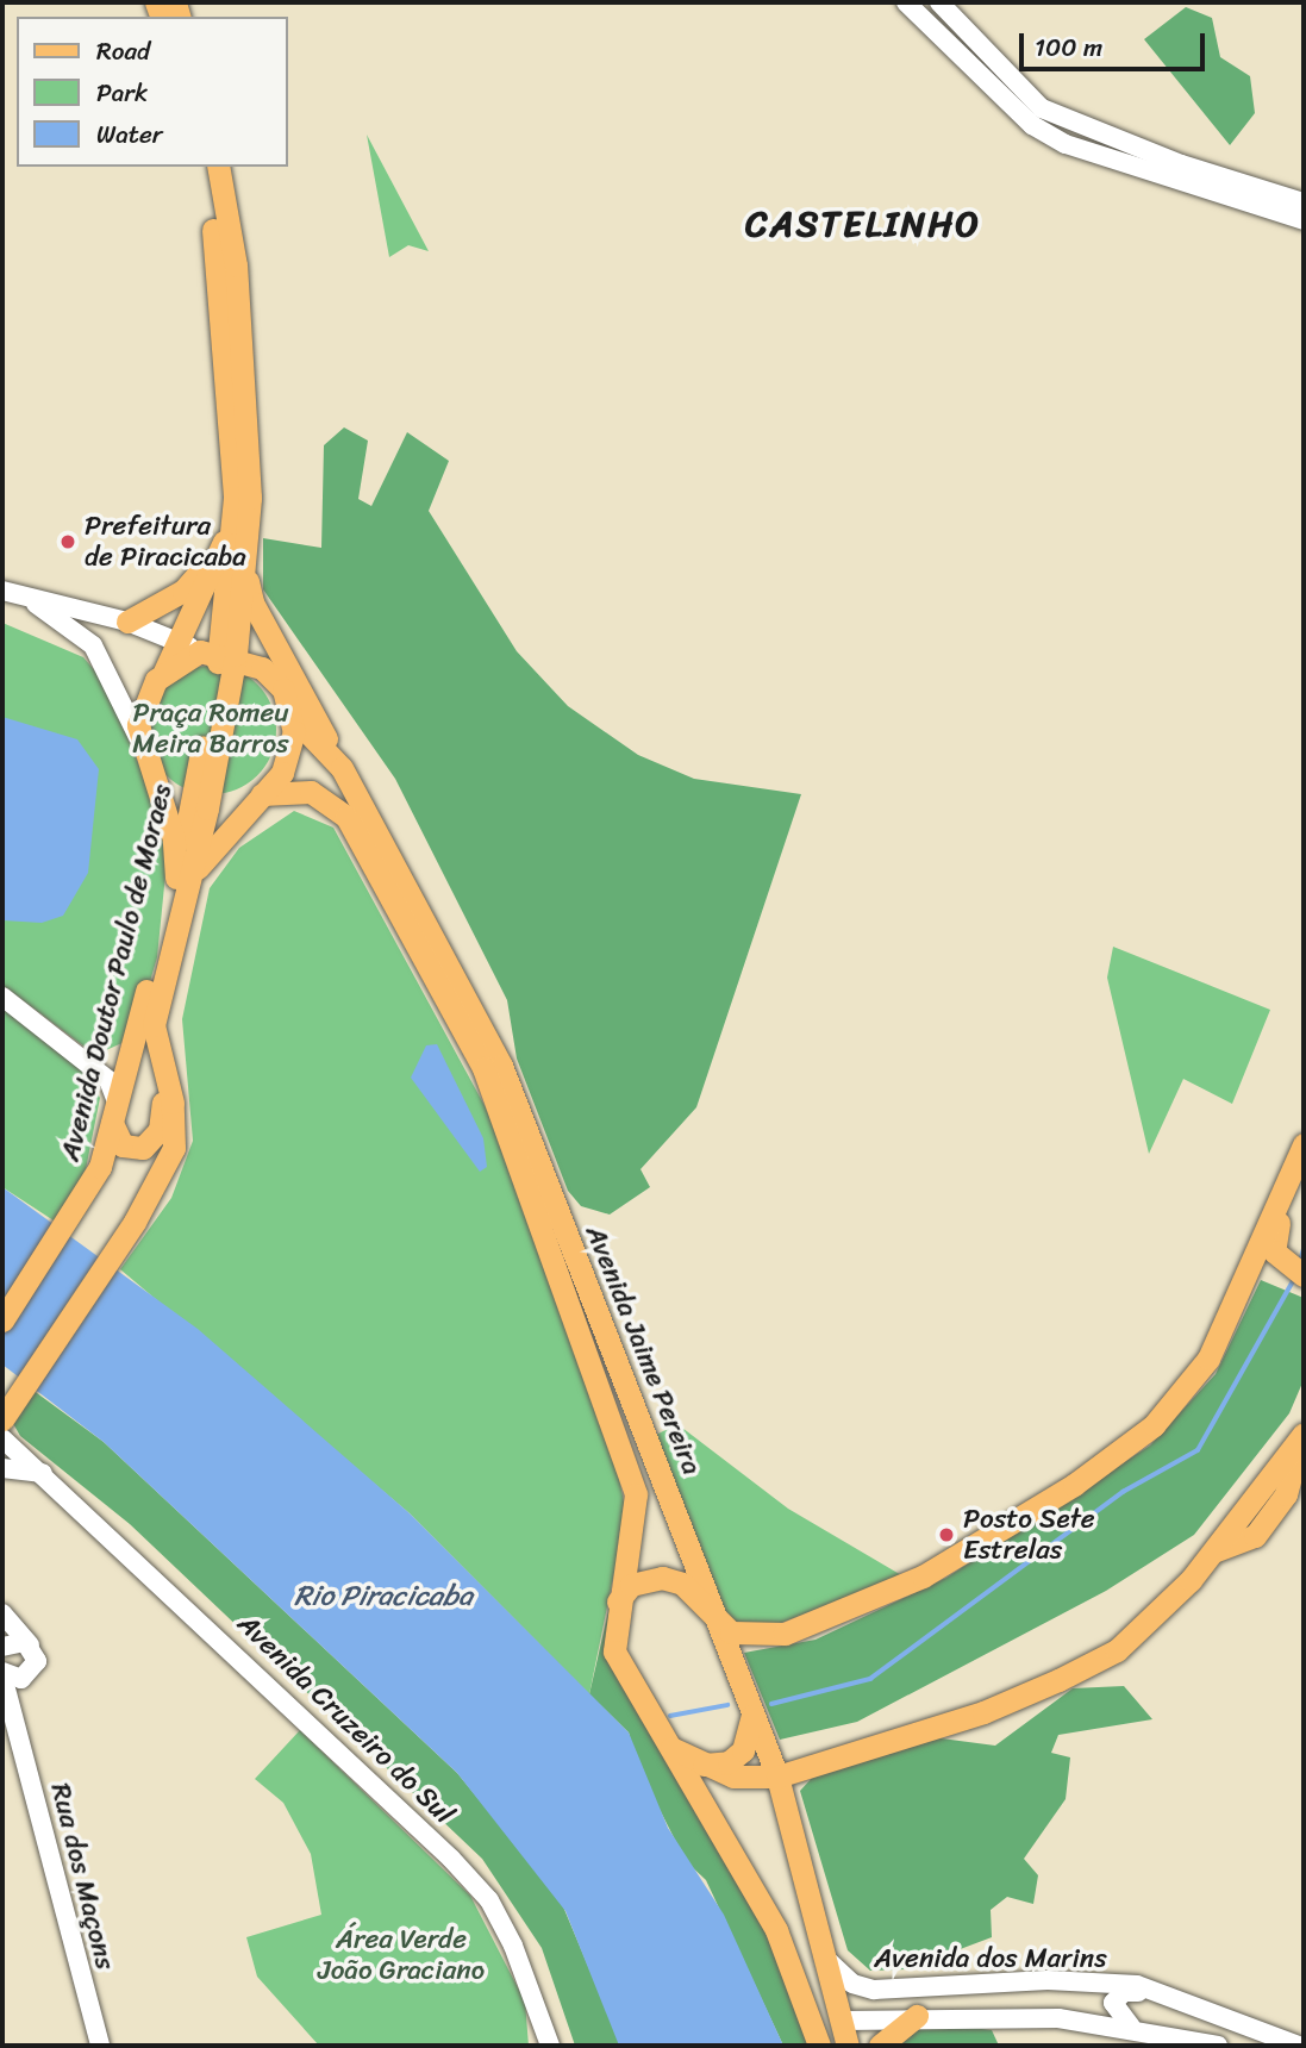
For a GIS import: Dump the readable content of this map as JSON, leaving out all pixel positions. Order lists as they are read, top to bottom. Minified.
{"streets":{"main road":["Avenida Doutor Paulo de Moraes","Avenida Jaime Pereira"],"street":["Avenida Cruzeiro do Sul","Rua dos Maçons","Avenida dos Marins"]},"crossings":[["Avenida Doutor Paulo de Moraes","Avenida Jaime Pereira"],["Avenida Jaime Pereira","Avenida dos Marins"]],"districts":["CASTELINHO"],"water":["Rio Piracicaba"],"parks":["Praça Romeu Meira Barros","Área Verde João Graciano"],"places":["Prefeitura de Piracicaba","Posto Sete Estrelas"],"legend":["Road","Park","Water"],"scale_bar":"100 m"}
